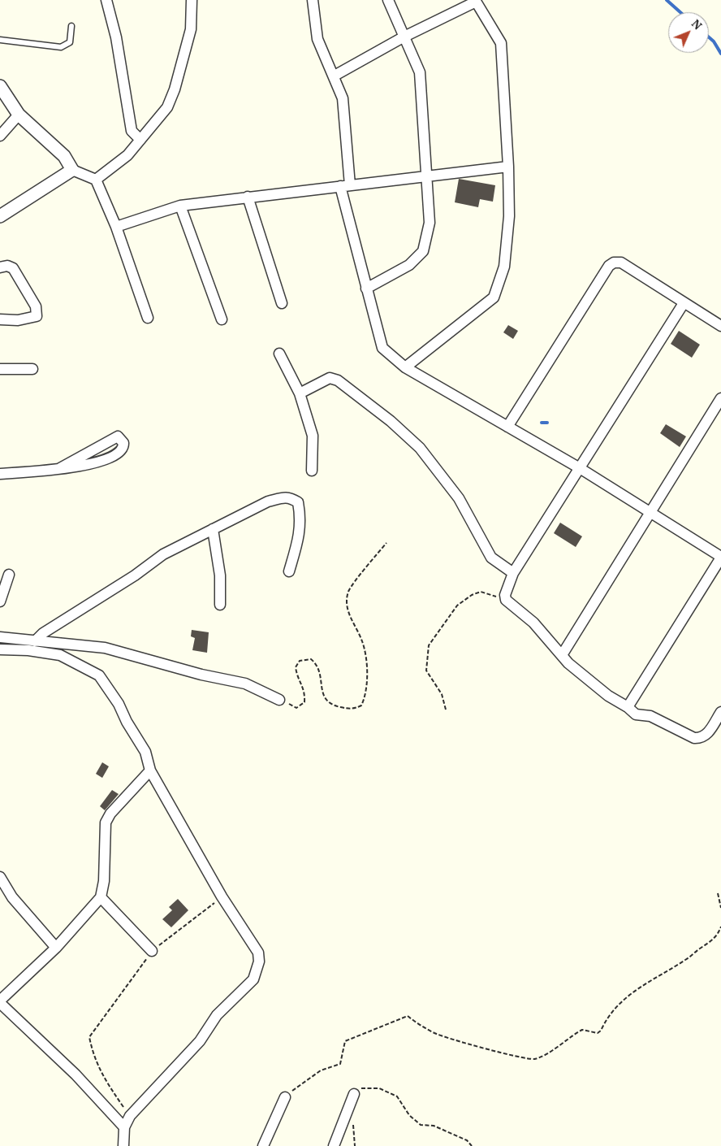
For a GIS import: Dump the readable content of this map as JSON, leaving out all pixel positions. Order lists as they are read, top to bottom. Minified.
{"north":"top right"}
